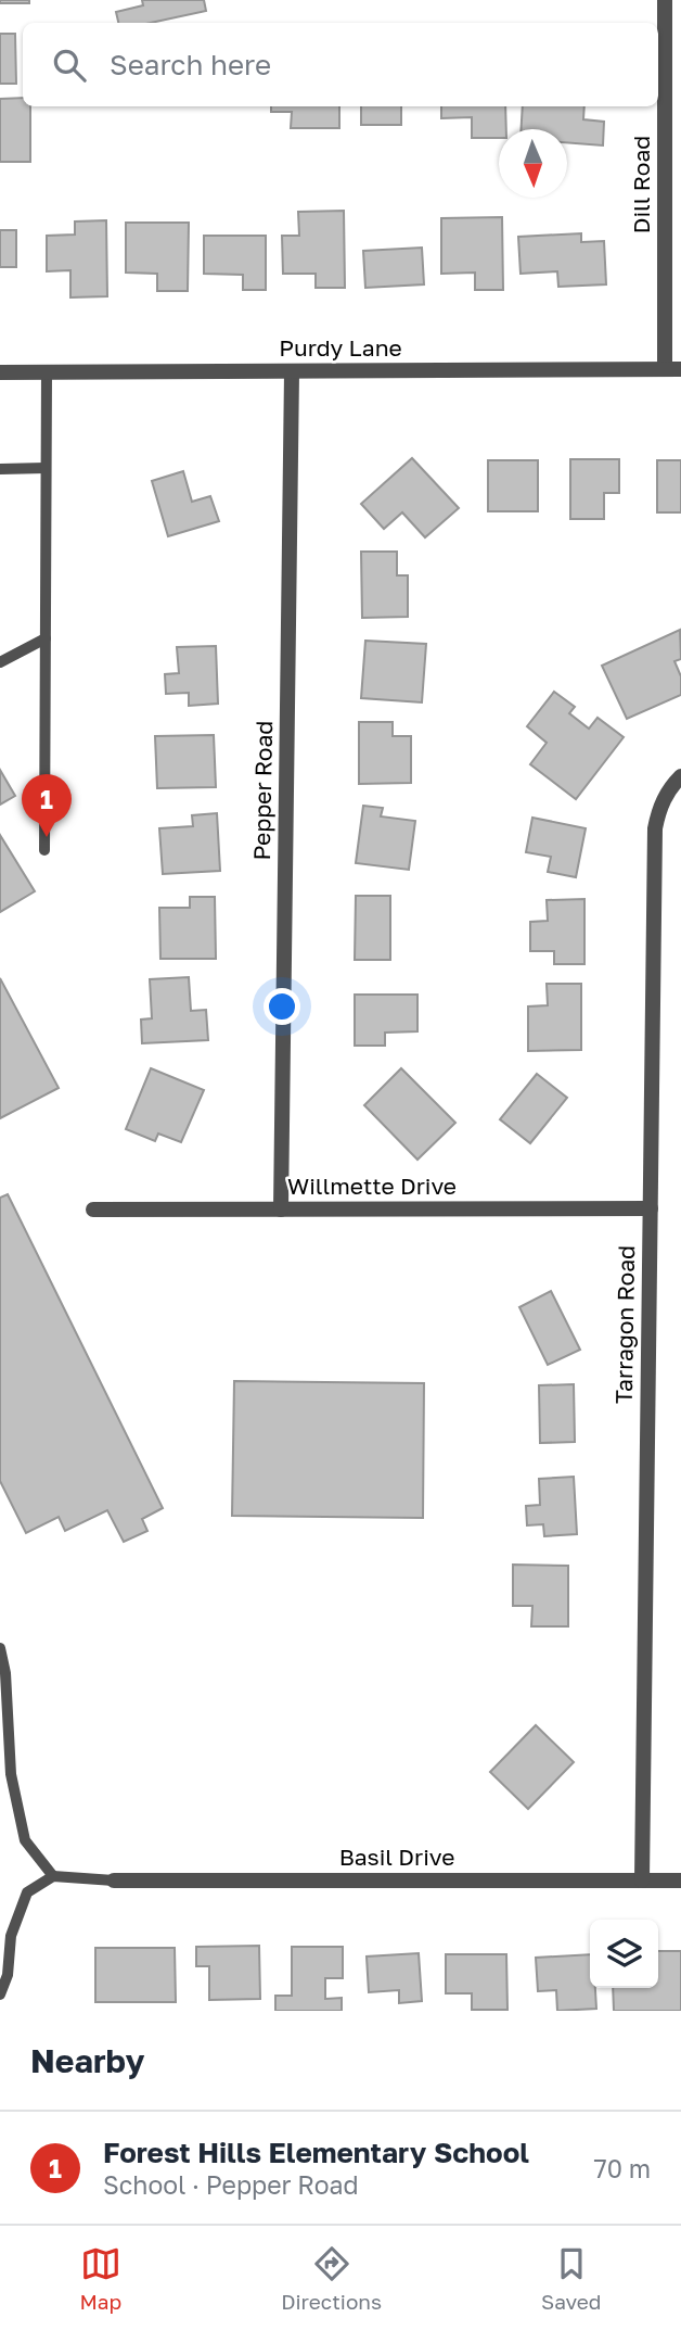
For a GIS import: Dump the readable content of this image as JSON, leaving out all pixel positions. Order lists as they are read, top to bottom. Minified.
{"streets":{"street":["Dill Road","Purdy Lane","Pepper Road","Willmette Drive","Tarragon Road","Basil Drive"]},"crossings":[["Dill Road","Purdy Lane"],["Purdy Lane","Pepper Road"],["Pepper Road","Willmette Drive"],["Willmette Drive","Tarragon Road"],["Tarragon Road","Basil Drive"]],"north":"bottom","page":{"search":"Search here","pins":"1","heading":"Nearby","list":[{"mark":"1","name":"Forest Hills Elementary School","note":"School · Pepper Road","value":"70 m"}],"nav":["Map","Directions","Saved"]}}
